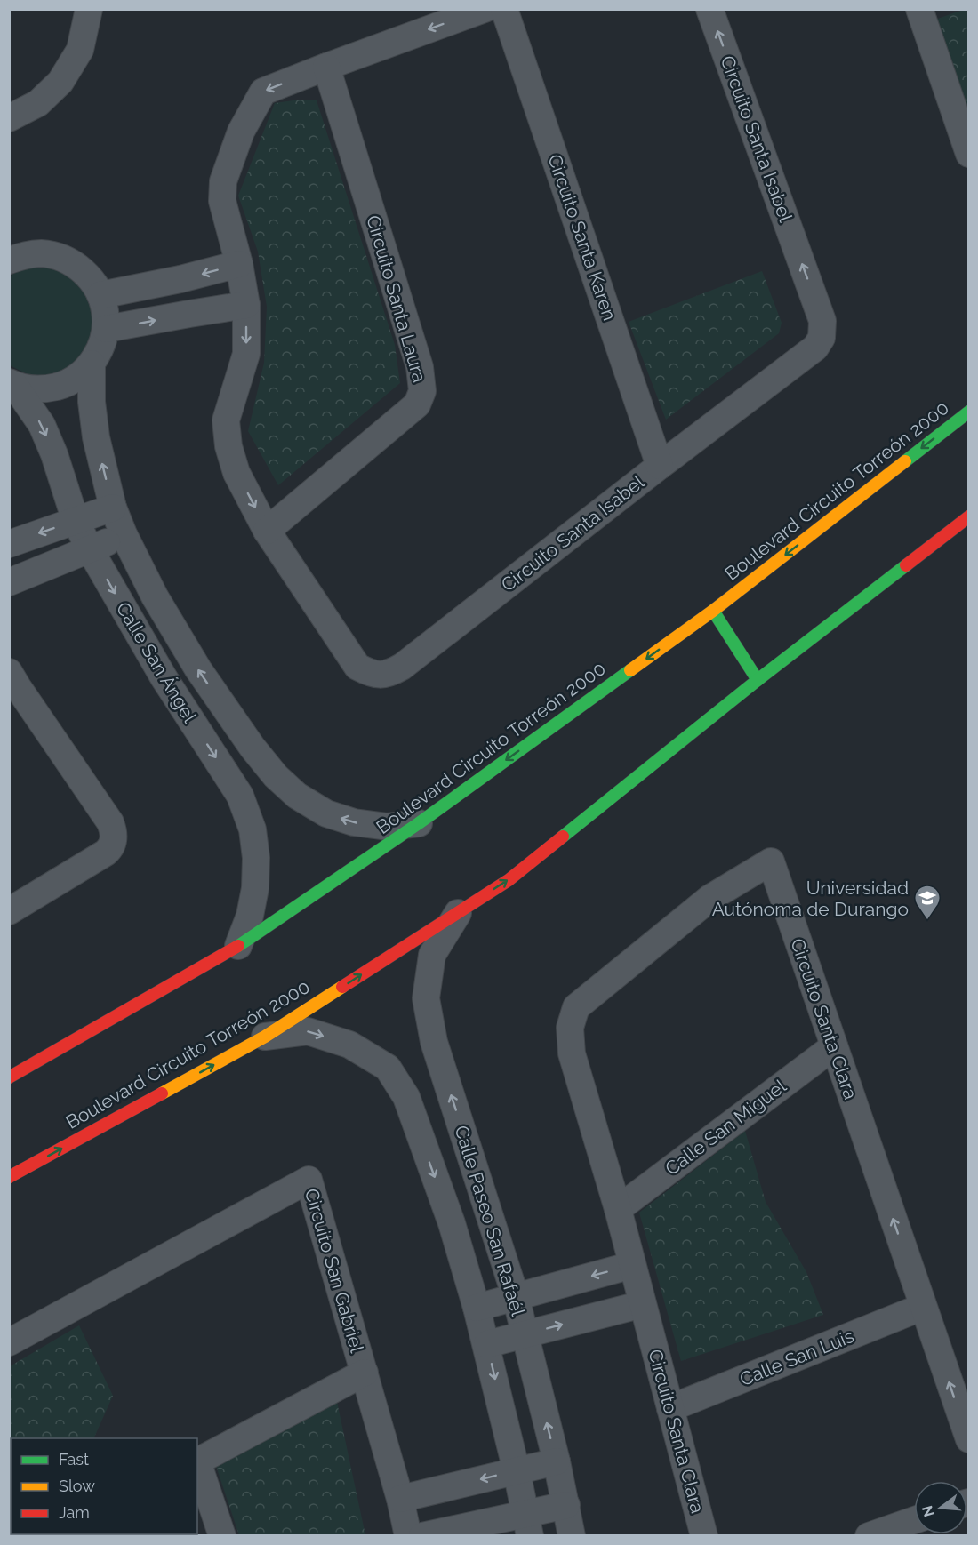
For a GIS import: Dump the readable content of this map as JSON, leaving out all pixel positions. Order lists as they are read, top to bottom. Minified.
{"streets":{"main road":["Boulevard Circuito Torreón 2000"],"street":["Circuito Santa Isabel","Circuito Santa Karen","Circuito Santa Laura","Calle San Ángel","Circuito Santa Clara","Calle San Miguel","Calle Paseo San Rafaél","Circuito San Gabriel","Calle San Luis"]},"crossings":[["Circuito Santa Isabel","Circuito Santa Karen"],["Circuito Santa Isabel","Circuito Santa Laura"],["Boulevard Circuito Torreón 2000","Calle San Ángel"],["Boulevard Circuito Torreón 2000","Calle Paseo San Rafaél"],["Circuito Santa Clara","Calle San Miguel"],["Circuito Santa Clara","Calle San Luis"]],"places":{"school or university":["Universidad Autónoma de Durango"]},"legend":["Fast","Slow","Jam"],"north":"left"}
